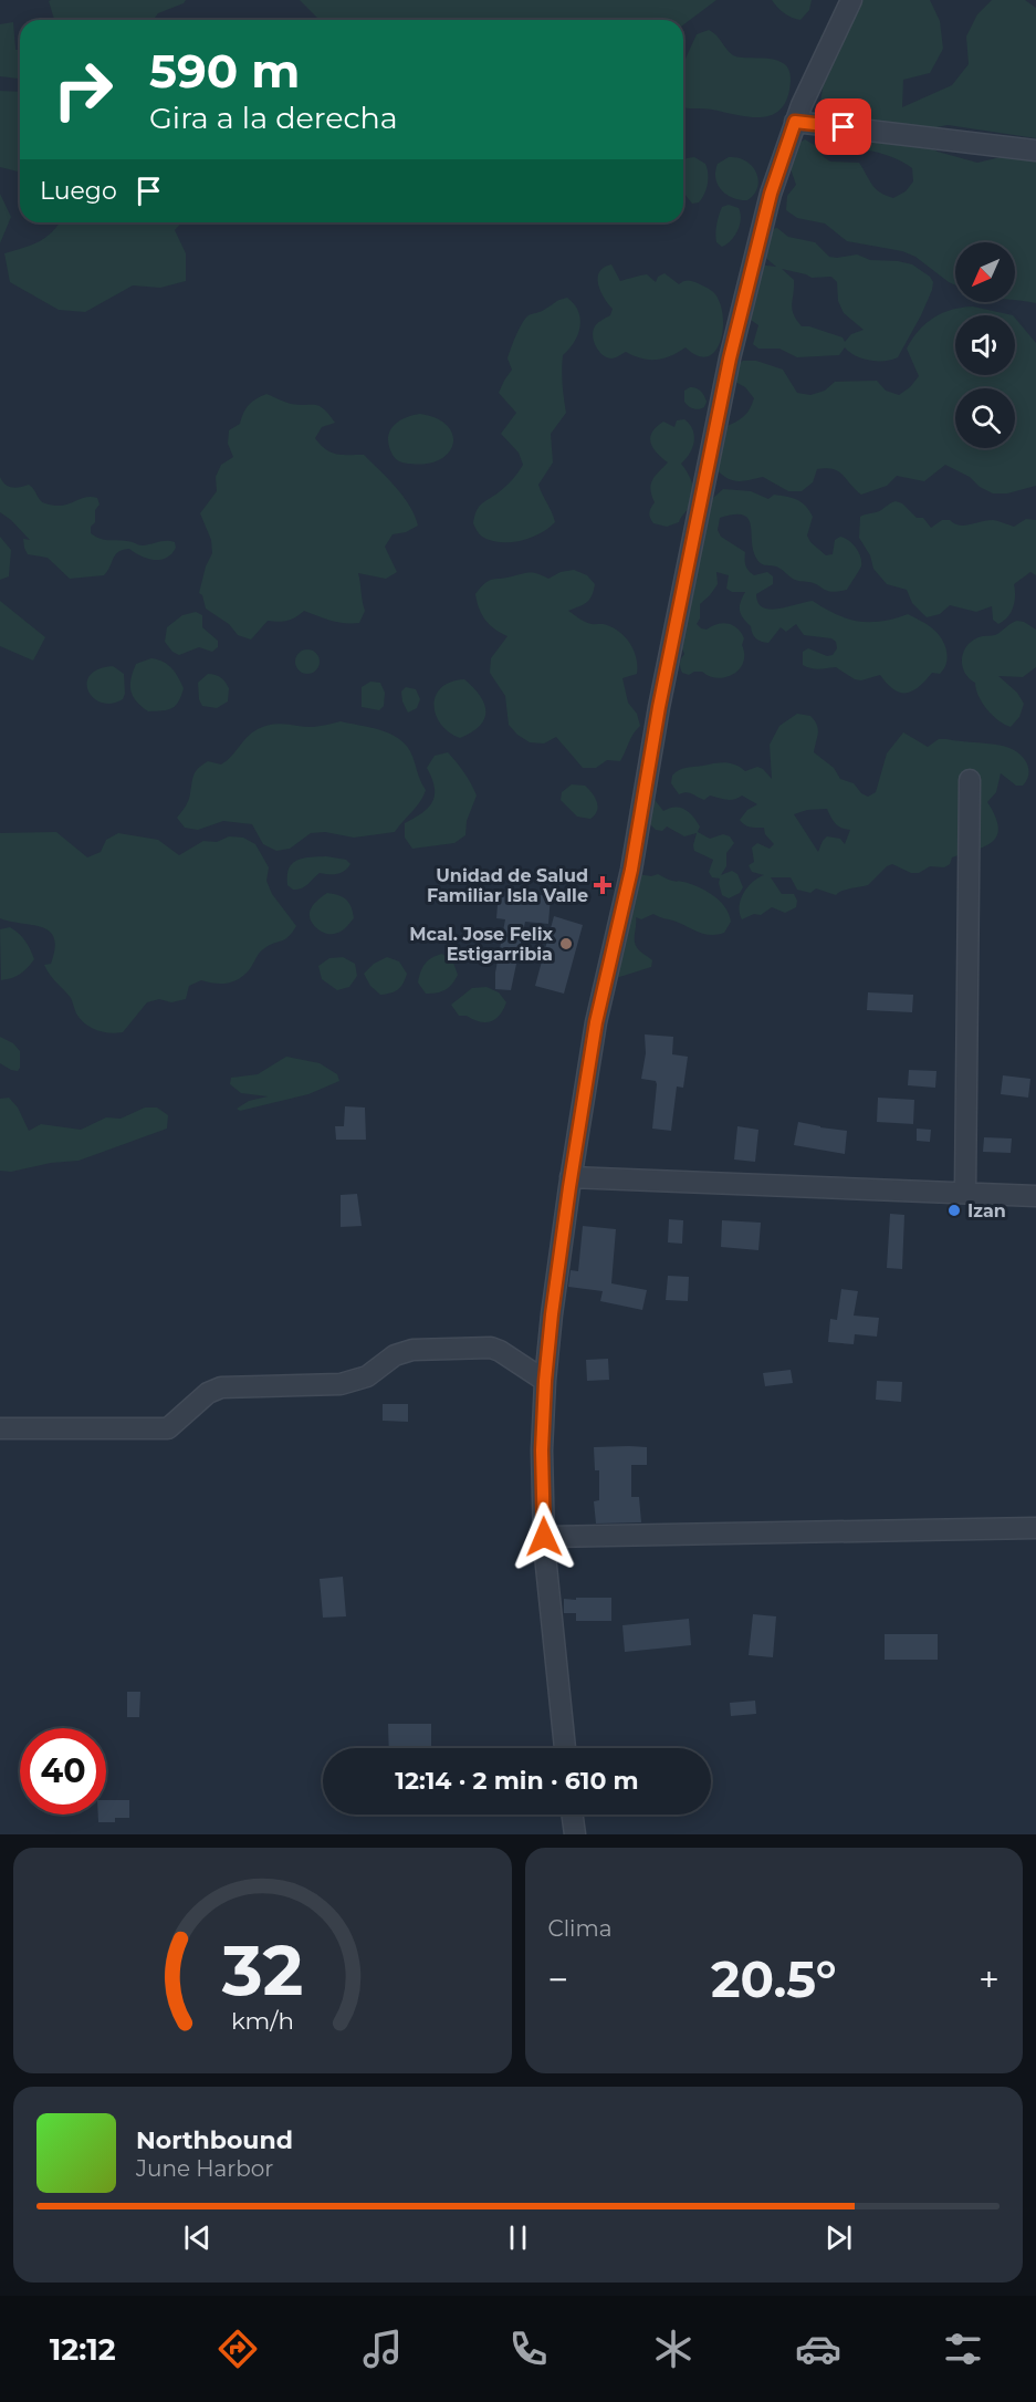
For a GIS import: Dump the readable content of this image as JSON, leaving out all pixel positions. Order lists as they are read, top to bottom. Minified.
{"places":{"health":["Unidad de Salud Familiar Isla Valle"],"other":["Mcal. Jose Felix Estigarribia","Izan"]},"north":"bottom left","page":{"turn":["590 m","Gira a la derecha"],"then":"Luego","limit":"40","trip":"12:14 · 2 min · 610 m","tile":"Clima","heat":["−","20.5°","+"],"song":["Northbound","June Harbor"],"tabs":"12:12","gauge":["32","km/h"]}}
